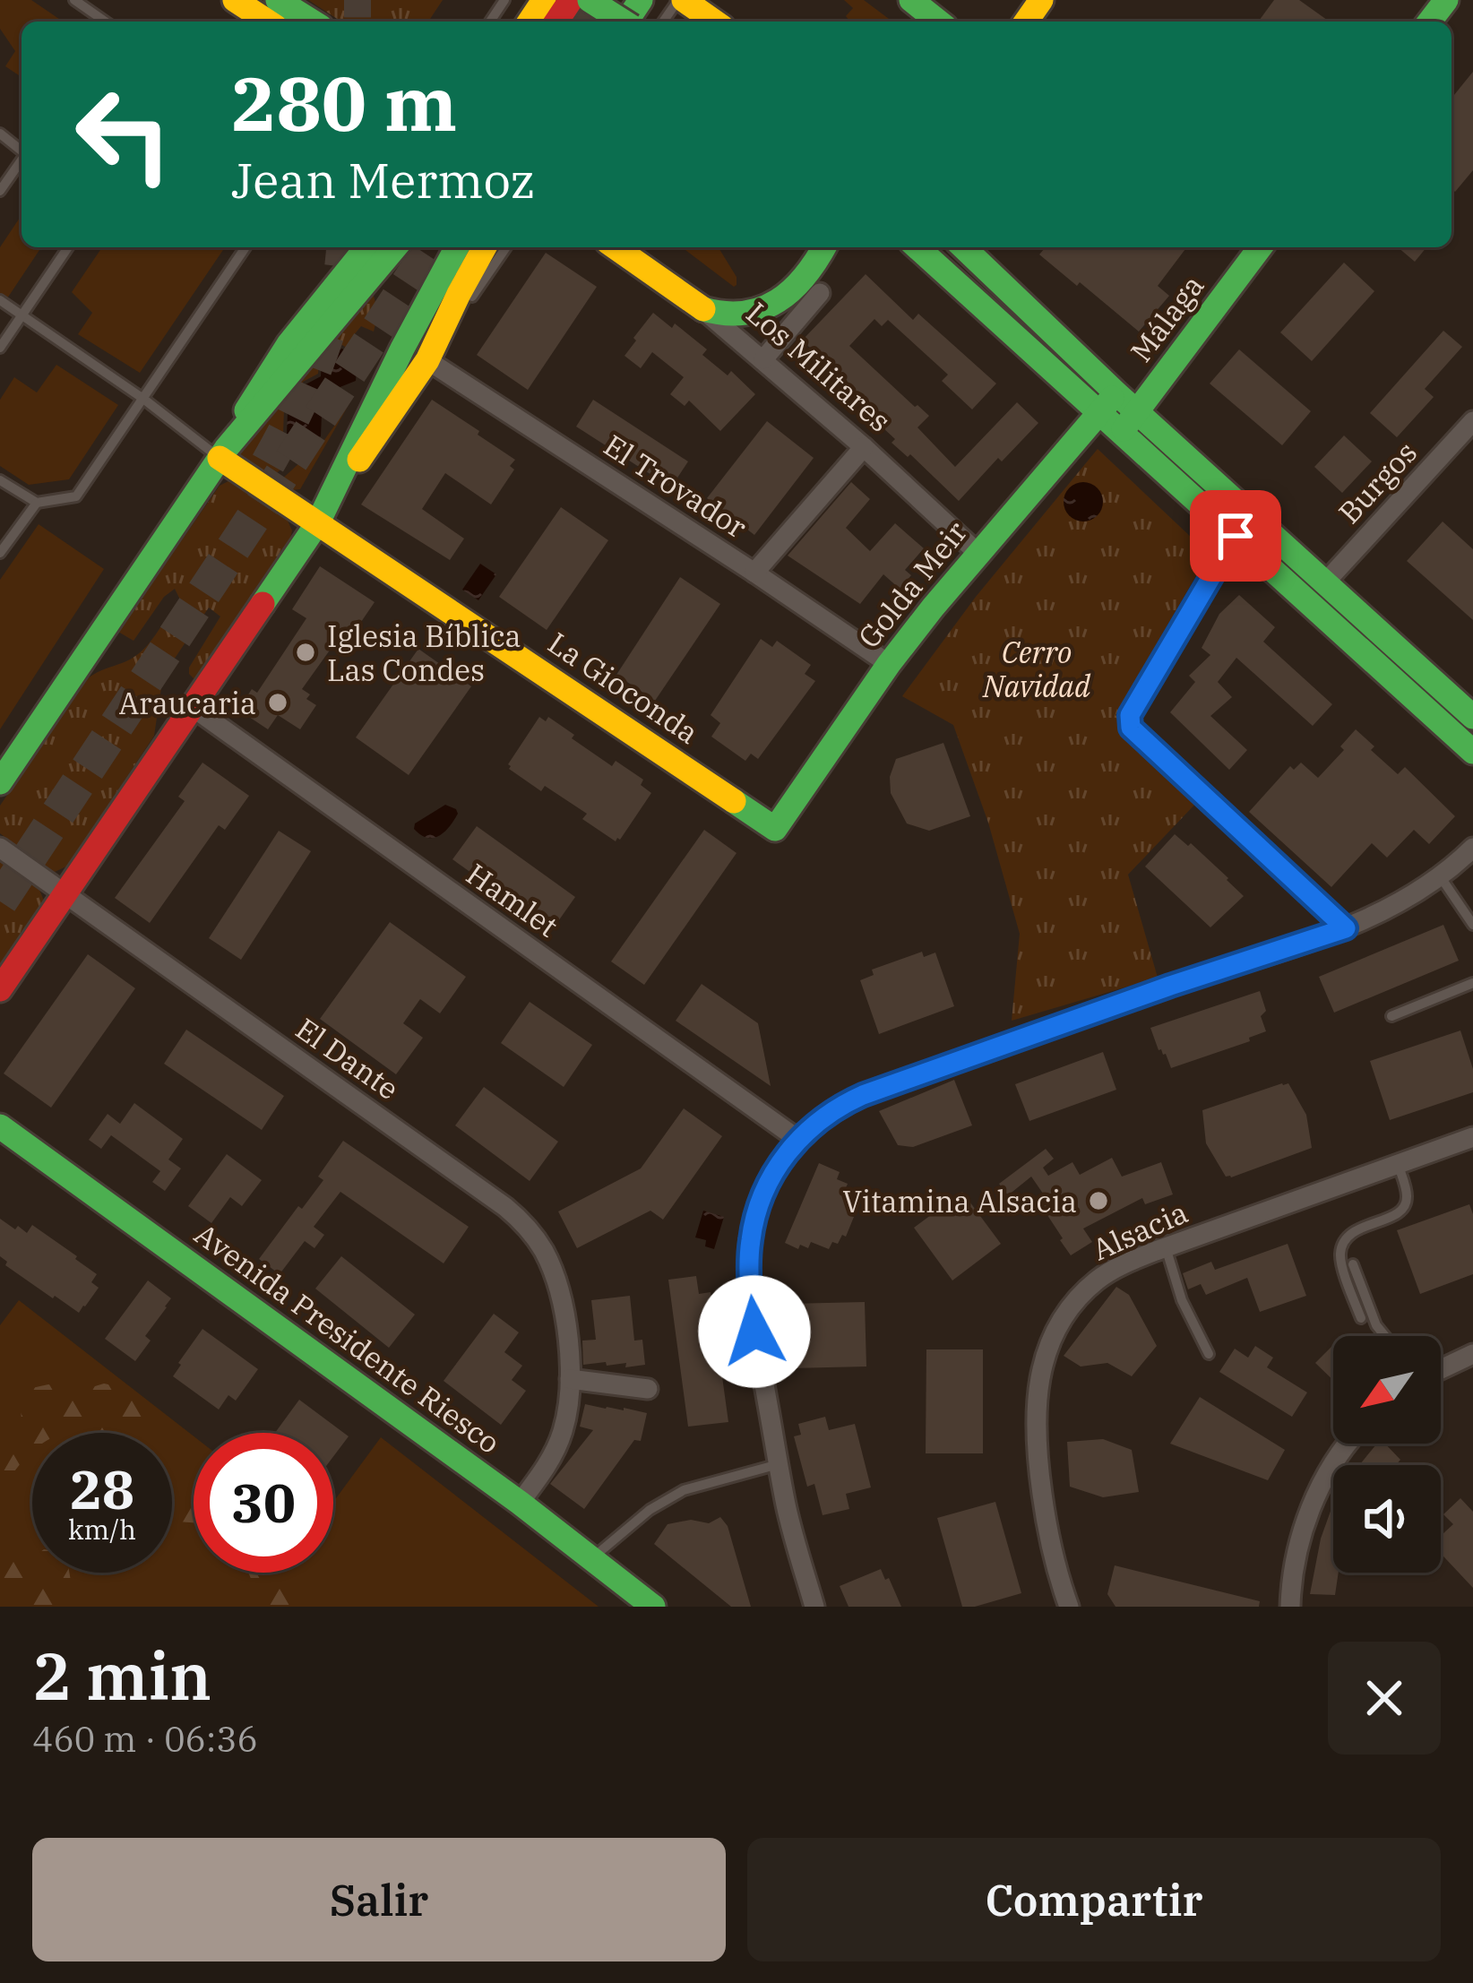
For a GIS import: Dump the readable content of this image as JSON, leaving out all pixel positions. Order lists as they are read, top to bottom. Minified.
{"streets":{"main road":["Málaga","Los Militares","Golda Meir","La Gioconda","Avenida Presidente Riesco"],"street":["Burgos","El Trovador","Hamlet","El Dante","Alsacia"]},"crossings":[["Los Militares","Golda Meir"],["El Trovador","Golda Meir"],["Golda Meir","La Gioconda"],["El Dante","Avenida Presidente Riesco"]],"parks":["Cerro Navidad"],"places":["Iglesia Bíblica Las Condes","Araucaria","Vitamina Alsacia"],"north":"bottom left","page":{"turn":["280 m","Jean Mermoz"],"speed":"28 km/h","limit":"30","heading":["2 min","460 m · 06:36"],"buttons":["Salir","Compartir"]}}
